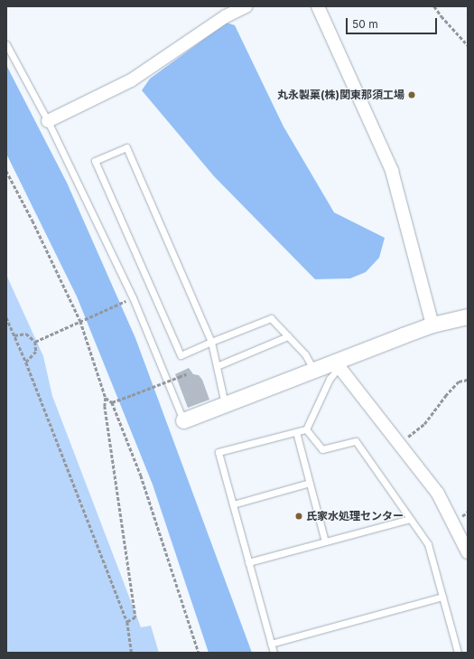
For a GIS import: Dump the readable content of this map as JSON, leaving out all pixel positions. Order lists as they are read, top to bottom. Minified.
{"places":["丸永製菓(株)関東那須工場","氏家水処理センター"],"scale_bar":"50 m"}
